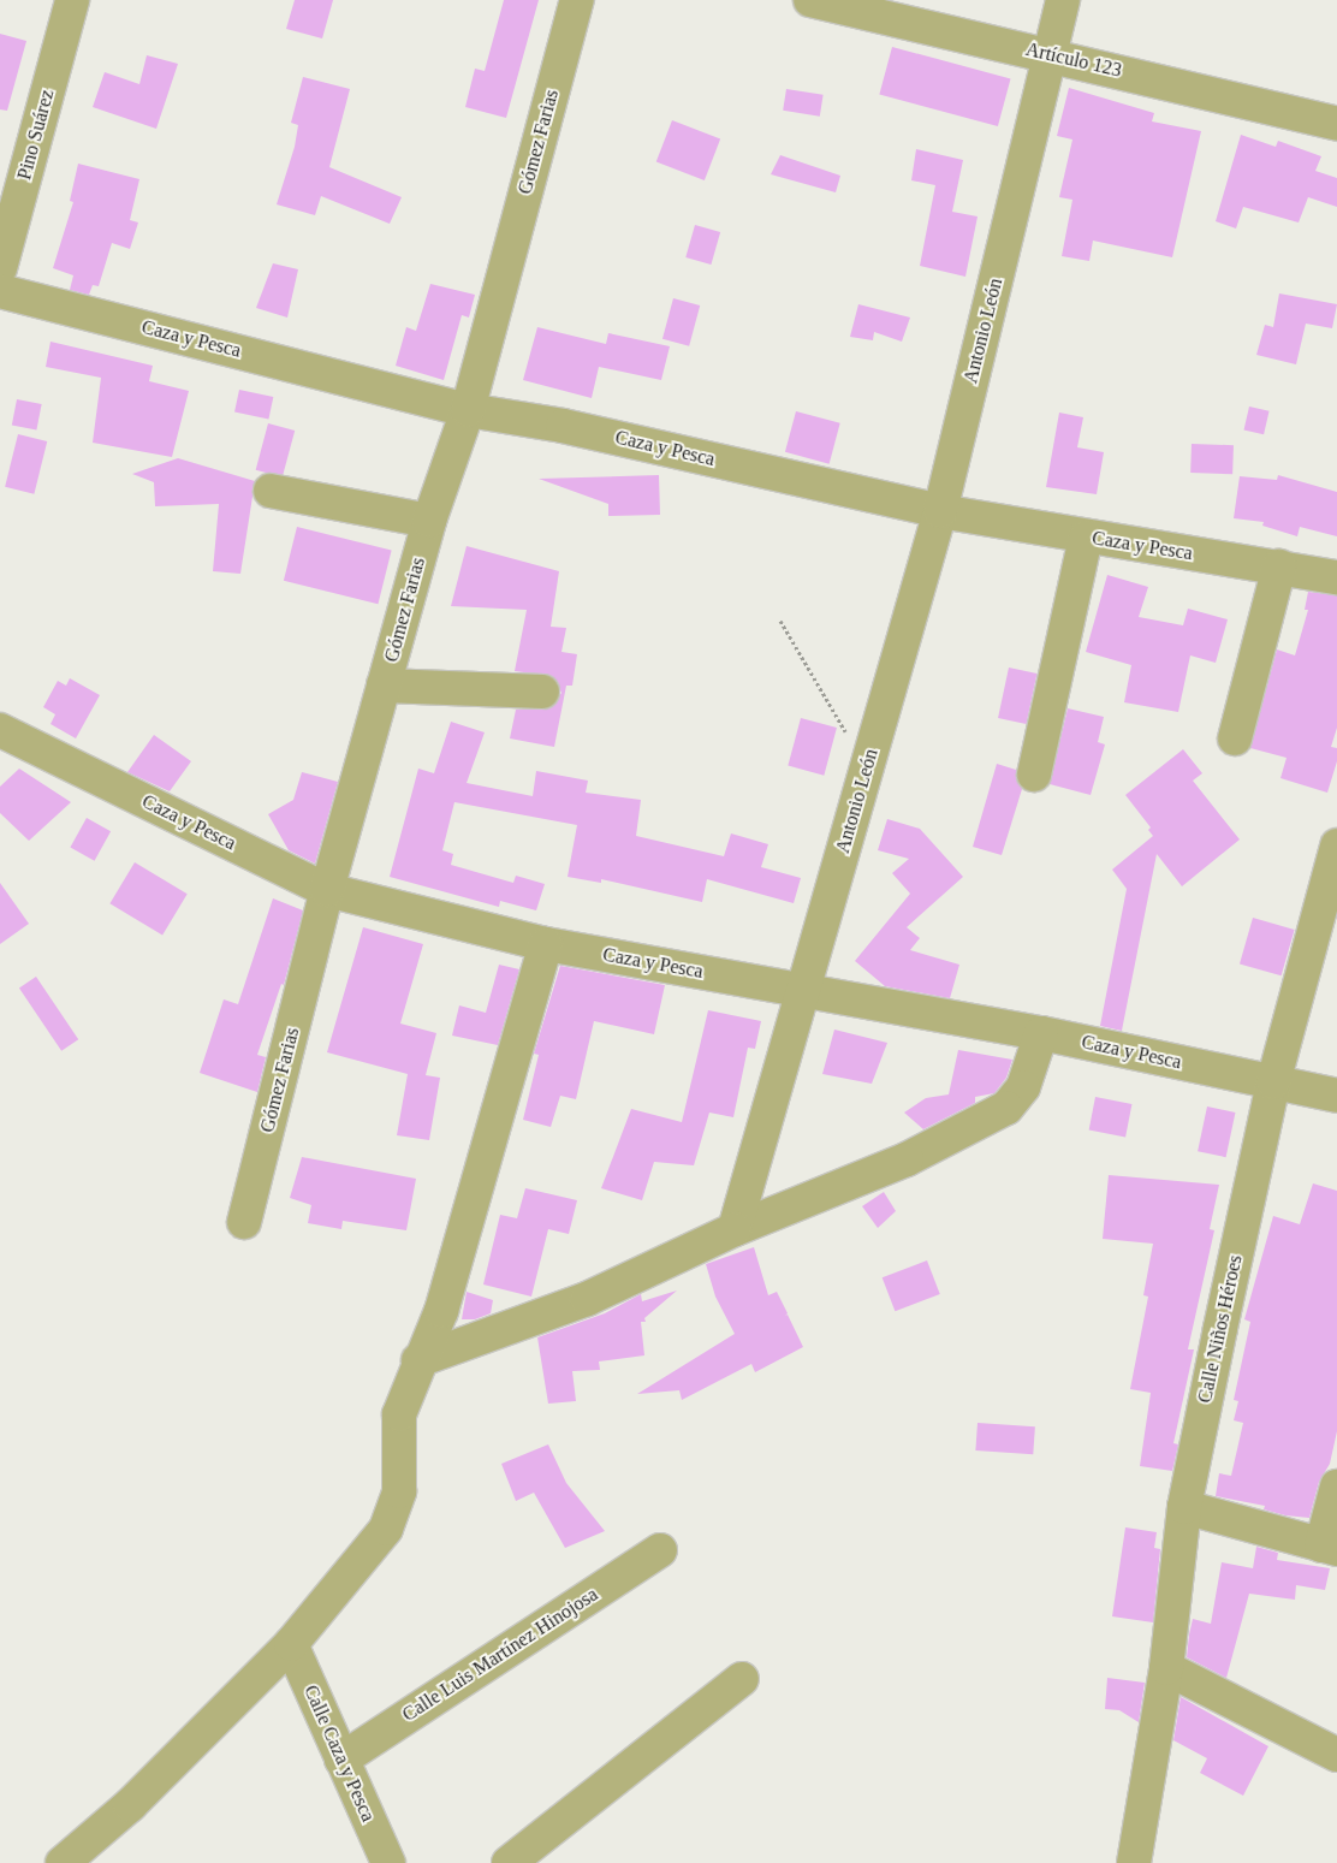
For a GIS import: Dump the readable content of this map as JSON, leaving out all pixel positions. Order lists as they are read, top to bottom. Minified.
{"streets":{"street":["Artículo 123","Pino Suárez","Gómez Farias","Antonio León","Caza y Pesca","Calle Niños Héroes","Calle Luis Martínez Hinojosa","Calle Caza y Pesca"]},"crossings":[["Artículo 123","Antonio León"],["Gómez Farias","Caza y Pesca"],["Antonio León","Caza y Pesca"],["Caza y Pesca","Calle Niños Héroes"],["Calle Luis Martínez Hinojosa","Calle Caza y Pesca"]]}
